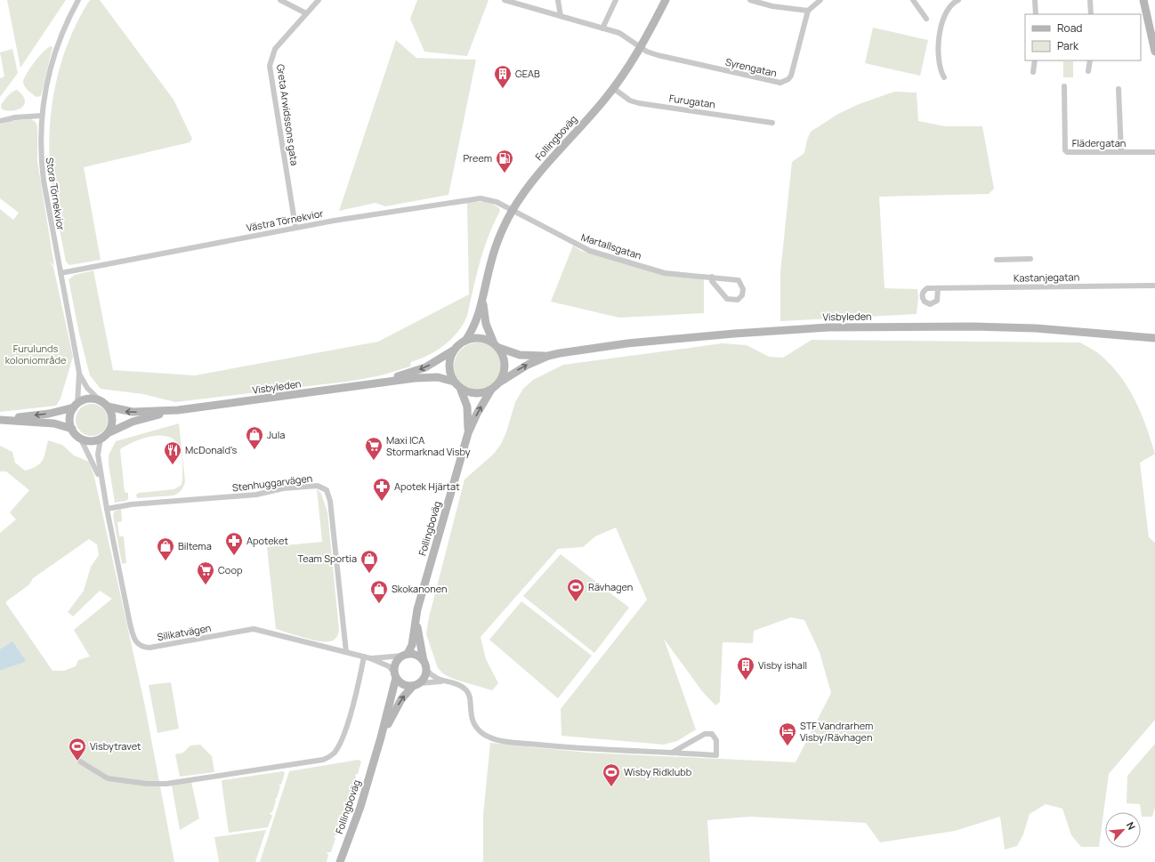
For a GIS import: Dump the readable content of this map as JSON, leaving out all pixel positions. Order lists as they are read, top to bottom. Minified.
{"streets":{"main road":["Follingboväg","Visbyleden"],"street":["Syrengatan","Furugatan","Greta Arwidssons gata","Flädergatan","Stora Törnekvior","Västra Törnekvior","Martallsgatan","Kastanjegatan","Stenhuggarvägen","Silikatvägen"]},"crossings":[["Syrengatan","Follingboväg"],["Furugatan","Follingboväg"],["Greta Arwidssons gata","Västra Törnekvior"],["Follingboväg","Västra Törnekvior"],["Follingboväg","Martallsgatan"],["Follingboväg","Visbyleden"],["Stora Törnekvior","Västra Törnekvior"],["Västra Törnekvior","Martallsgatan"],["Stenhuggarvägen","Silikatvägen"]],"parks":["Furulunds koloniområde"],"places":{"building":["GEAB","Visby ishall"],"fuel station":["Preem"],"shop":["Jula","Biltema","Team Sportia","Skokanonen"],"supermarket":["Maxi ICA Stormarknad Visby","Coop"],"restaurant":["McDonald's"],"pharmacy":["Apotek Hjärtat","Apoteket"],"sports":["Rävhagen","Visbytravet","Wisby Ridklubb"],"hotel":["STF Vandrarhem Visby/Rävhagen"]},"legend":["Road","Park"],"north":"top right"}
